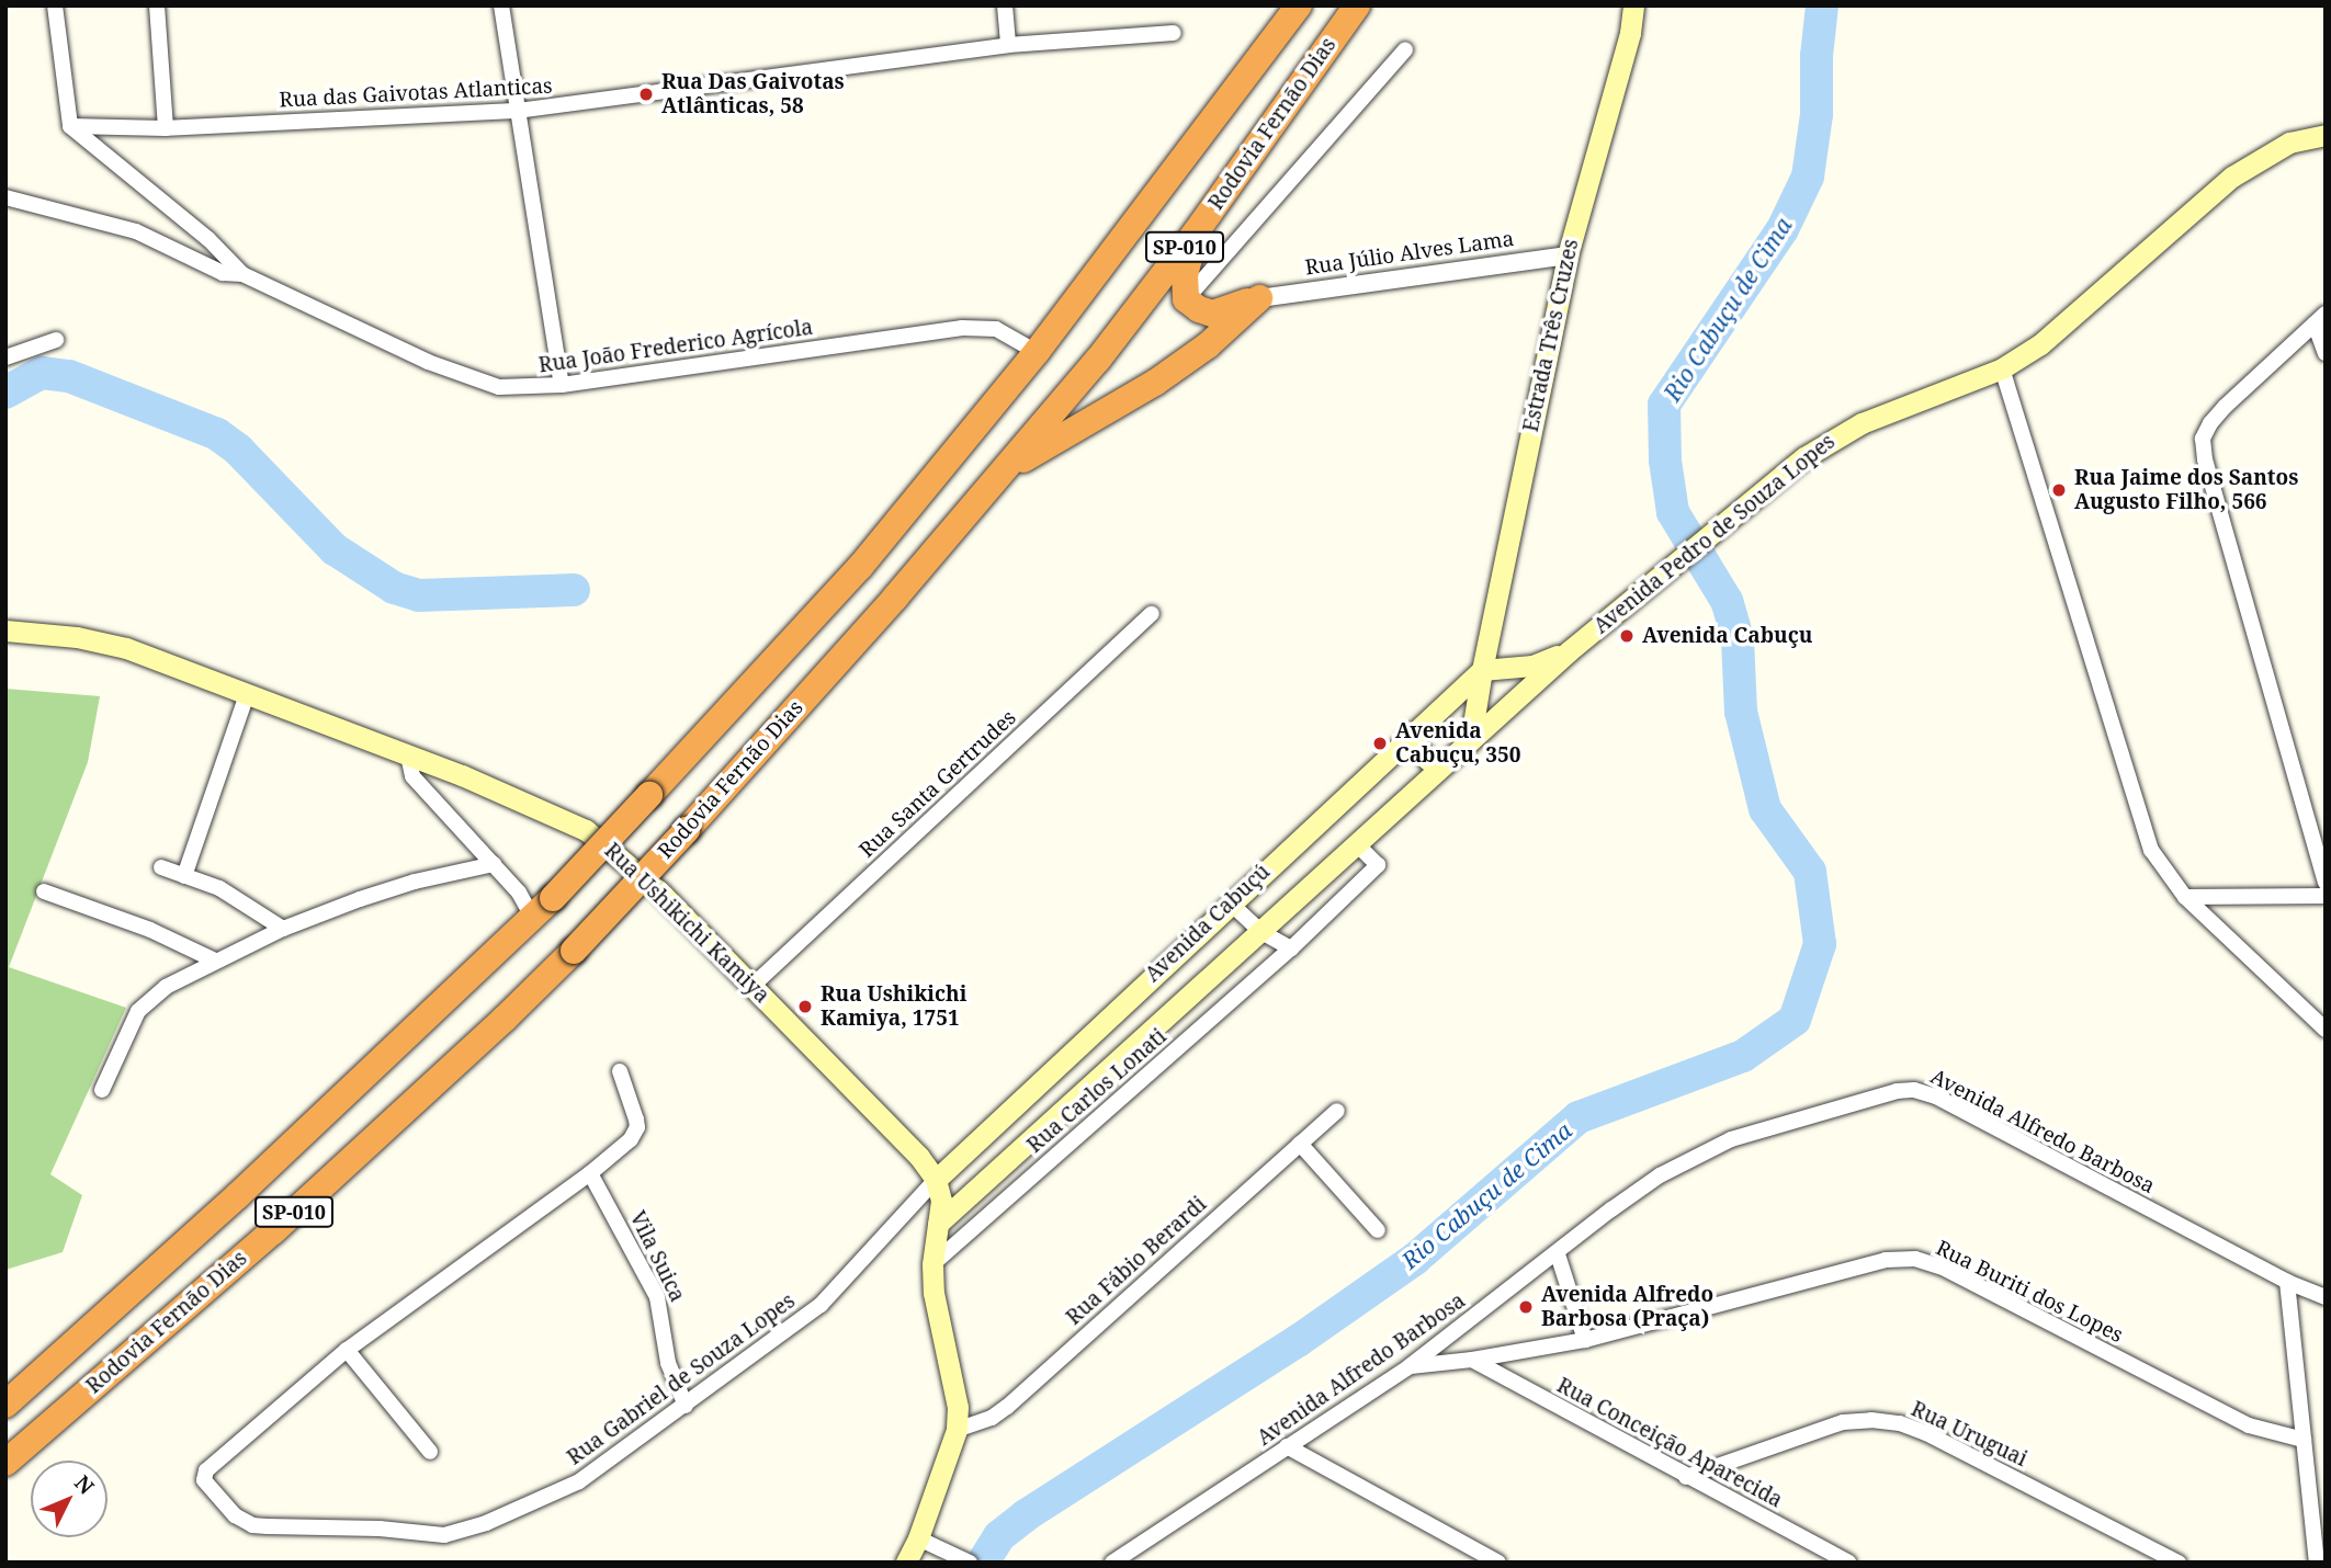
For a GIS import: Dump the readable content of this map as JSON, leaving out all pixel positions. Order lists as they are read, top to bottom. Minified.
{"streets":{"highway":["Rodovia Fernão Dias","SP-010"],"main road":["Estrada Três Cruzes","Avenida Pedro de Souza Lopes","Rua Ushikichi Kamiya","Avenida Cabuçú"],"street":["Rua das Gaivotas Atlanticas","Rua Júlio Alves Lama","Rua João Frederico Agrícola","Rua Santa Gertrudes","Rua Carlos Lonati","Avenida Alfredo Barbosa","Vila Suica","Rua Fábio Berardi","Rua Buriti dos Lopes","Rua Gabriel de Souza Lopes","Rua Uruguai","Rua Conceição Aparecida"]},"crossings":[["Rua das Gaivotas Atlanticas","Rua João Frederico Agrícola"],["SP-010","Rua João Frederico Agrícola"],["Rua Júlio Alves Lama","Estrada Três Cruzes"],["Estrada Três Cruzes","Avenida Pedro de Souza Lopes"],["Estrada Três Cruzes","Avenida Cabuçú"],["Avenida Pedro de Souza Lopes","Avenida Cabuçú"],["Rua Santa Gertrudes","Rua Ushikichi Kamiya"],["Rua Ushikichi Kamiya","Avenida Cabuçú"],["Rua Ushikichi Kamiya","Rua Gabriel de Souza Lopes"],["Avenida Cabuçú","Rua Carlos Lonati"],["Avenida Cabuçú","Rua Gabriel de Souza Lopes"],["Avenida Alfredo Barbosa","Rua Buriti dos Lopes"],["Vila Suica","Rua Gabriel de Souza Lopes"],["Rua Buriti dos Lopes","Rua Conceição Aparecida"],["Rua Uruguai","Rua Conceição Aparecida"]],"water":["Rio Cabuçu de Cima"],"places":["Rua Das Gaivotas Atlânticas, 58","Rua Jaime dos Santos Augusto Filho, 566","Avenida Cabuçu","Avenida Cabuçu, 350","Rua Ushikichi Kamiya, 1751","Avenida Alfredo Barbosa (Praça)"],"north":"top right"}
